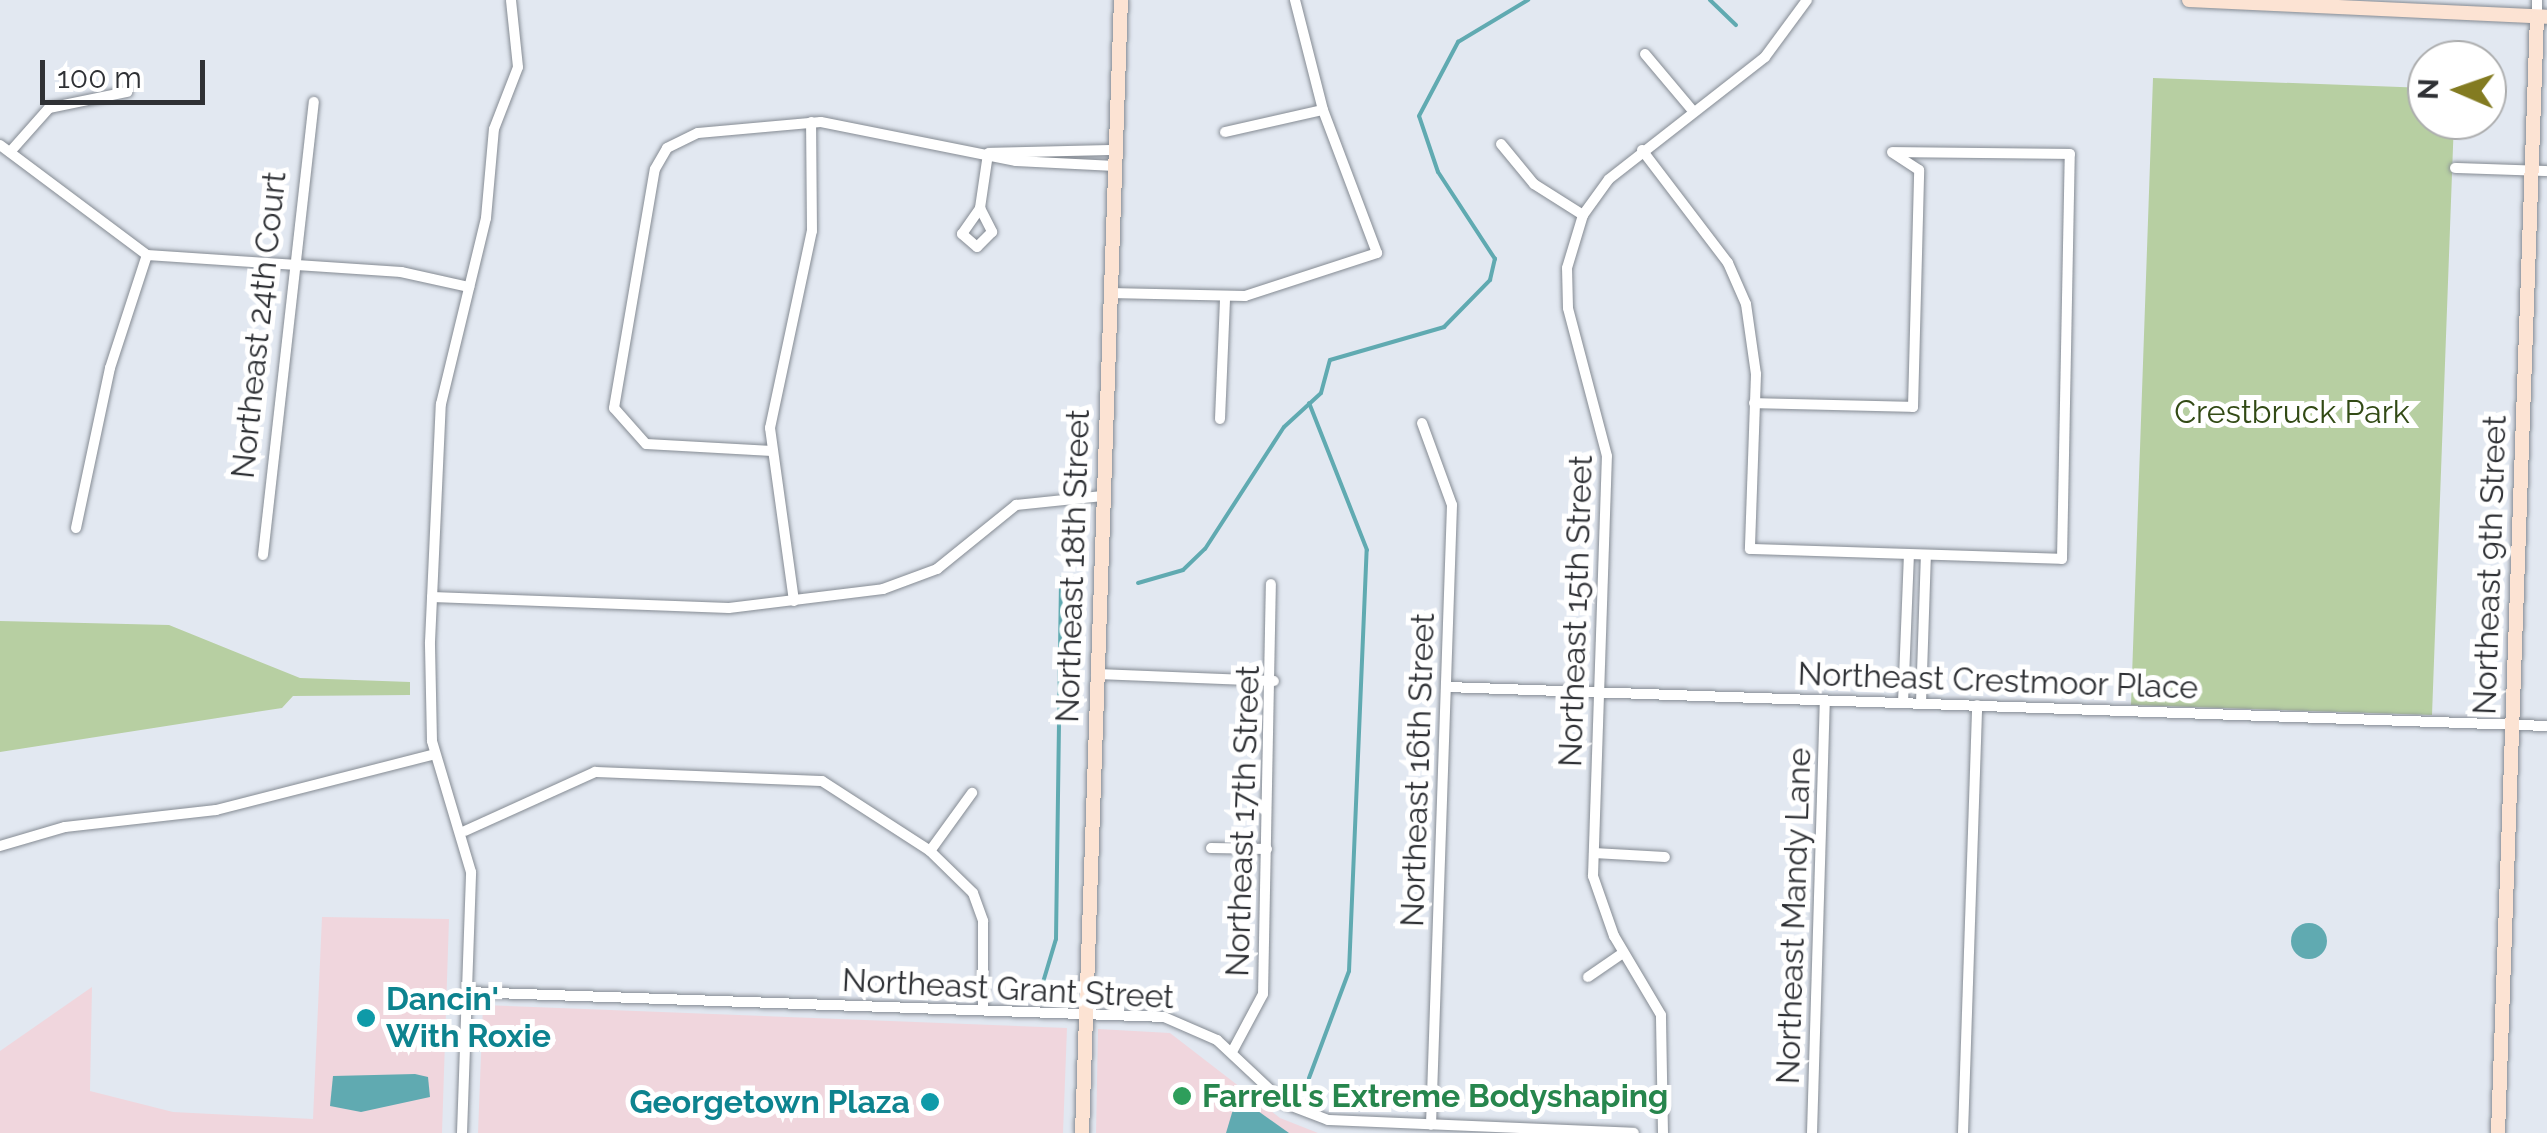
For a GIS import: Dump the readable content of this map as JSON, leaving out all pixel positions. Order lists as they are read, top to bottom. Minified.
{"streets":{"street":["Northeast 24th Court","Northeast 9th Street","Northeast 18th Street","Northeast 15th Street","Northeast Crestmoor Place","Northeast 16th Street","Northeast 17th Street","Northeast Mandy Lane","Northeast Grant Street"]},"crossings":[["Northeast 9th Street","Northeast Crestmoor Place"],["Northeast 18th Street","Northeast Grant Street"],["Northeast 15th Street","Northeast Crestmoor Place"],["Northeast Crestmoor Place","Northeast 16th Street"],["Northeast Crestmoor Place","Northeast Mandy Lane"],["Northeast 16th Street","Northeast Grant Street"],["Northeast 17th Street","Northeast Grant Street"]],"parks":["Crestbruck Park"],"places":["Dancin' With Roxie","Farrell's Extreme Bodyshaping","Georgetown Plaza"],"scale_bar":"100 m","north":"left"}
